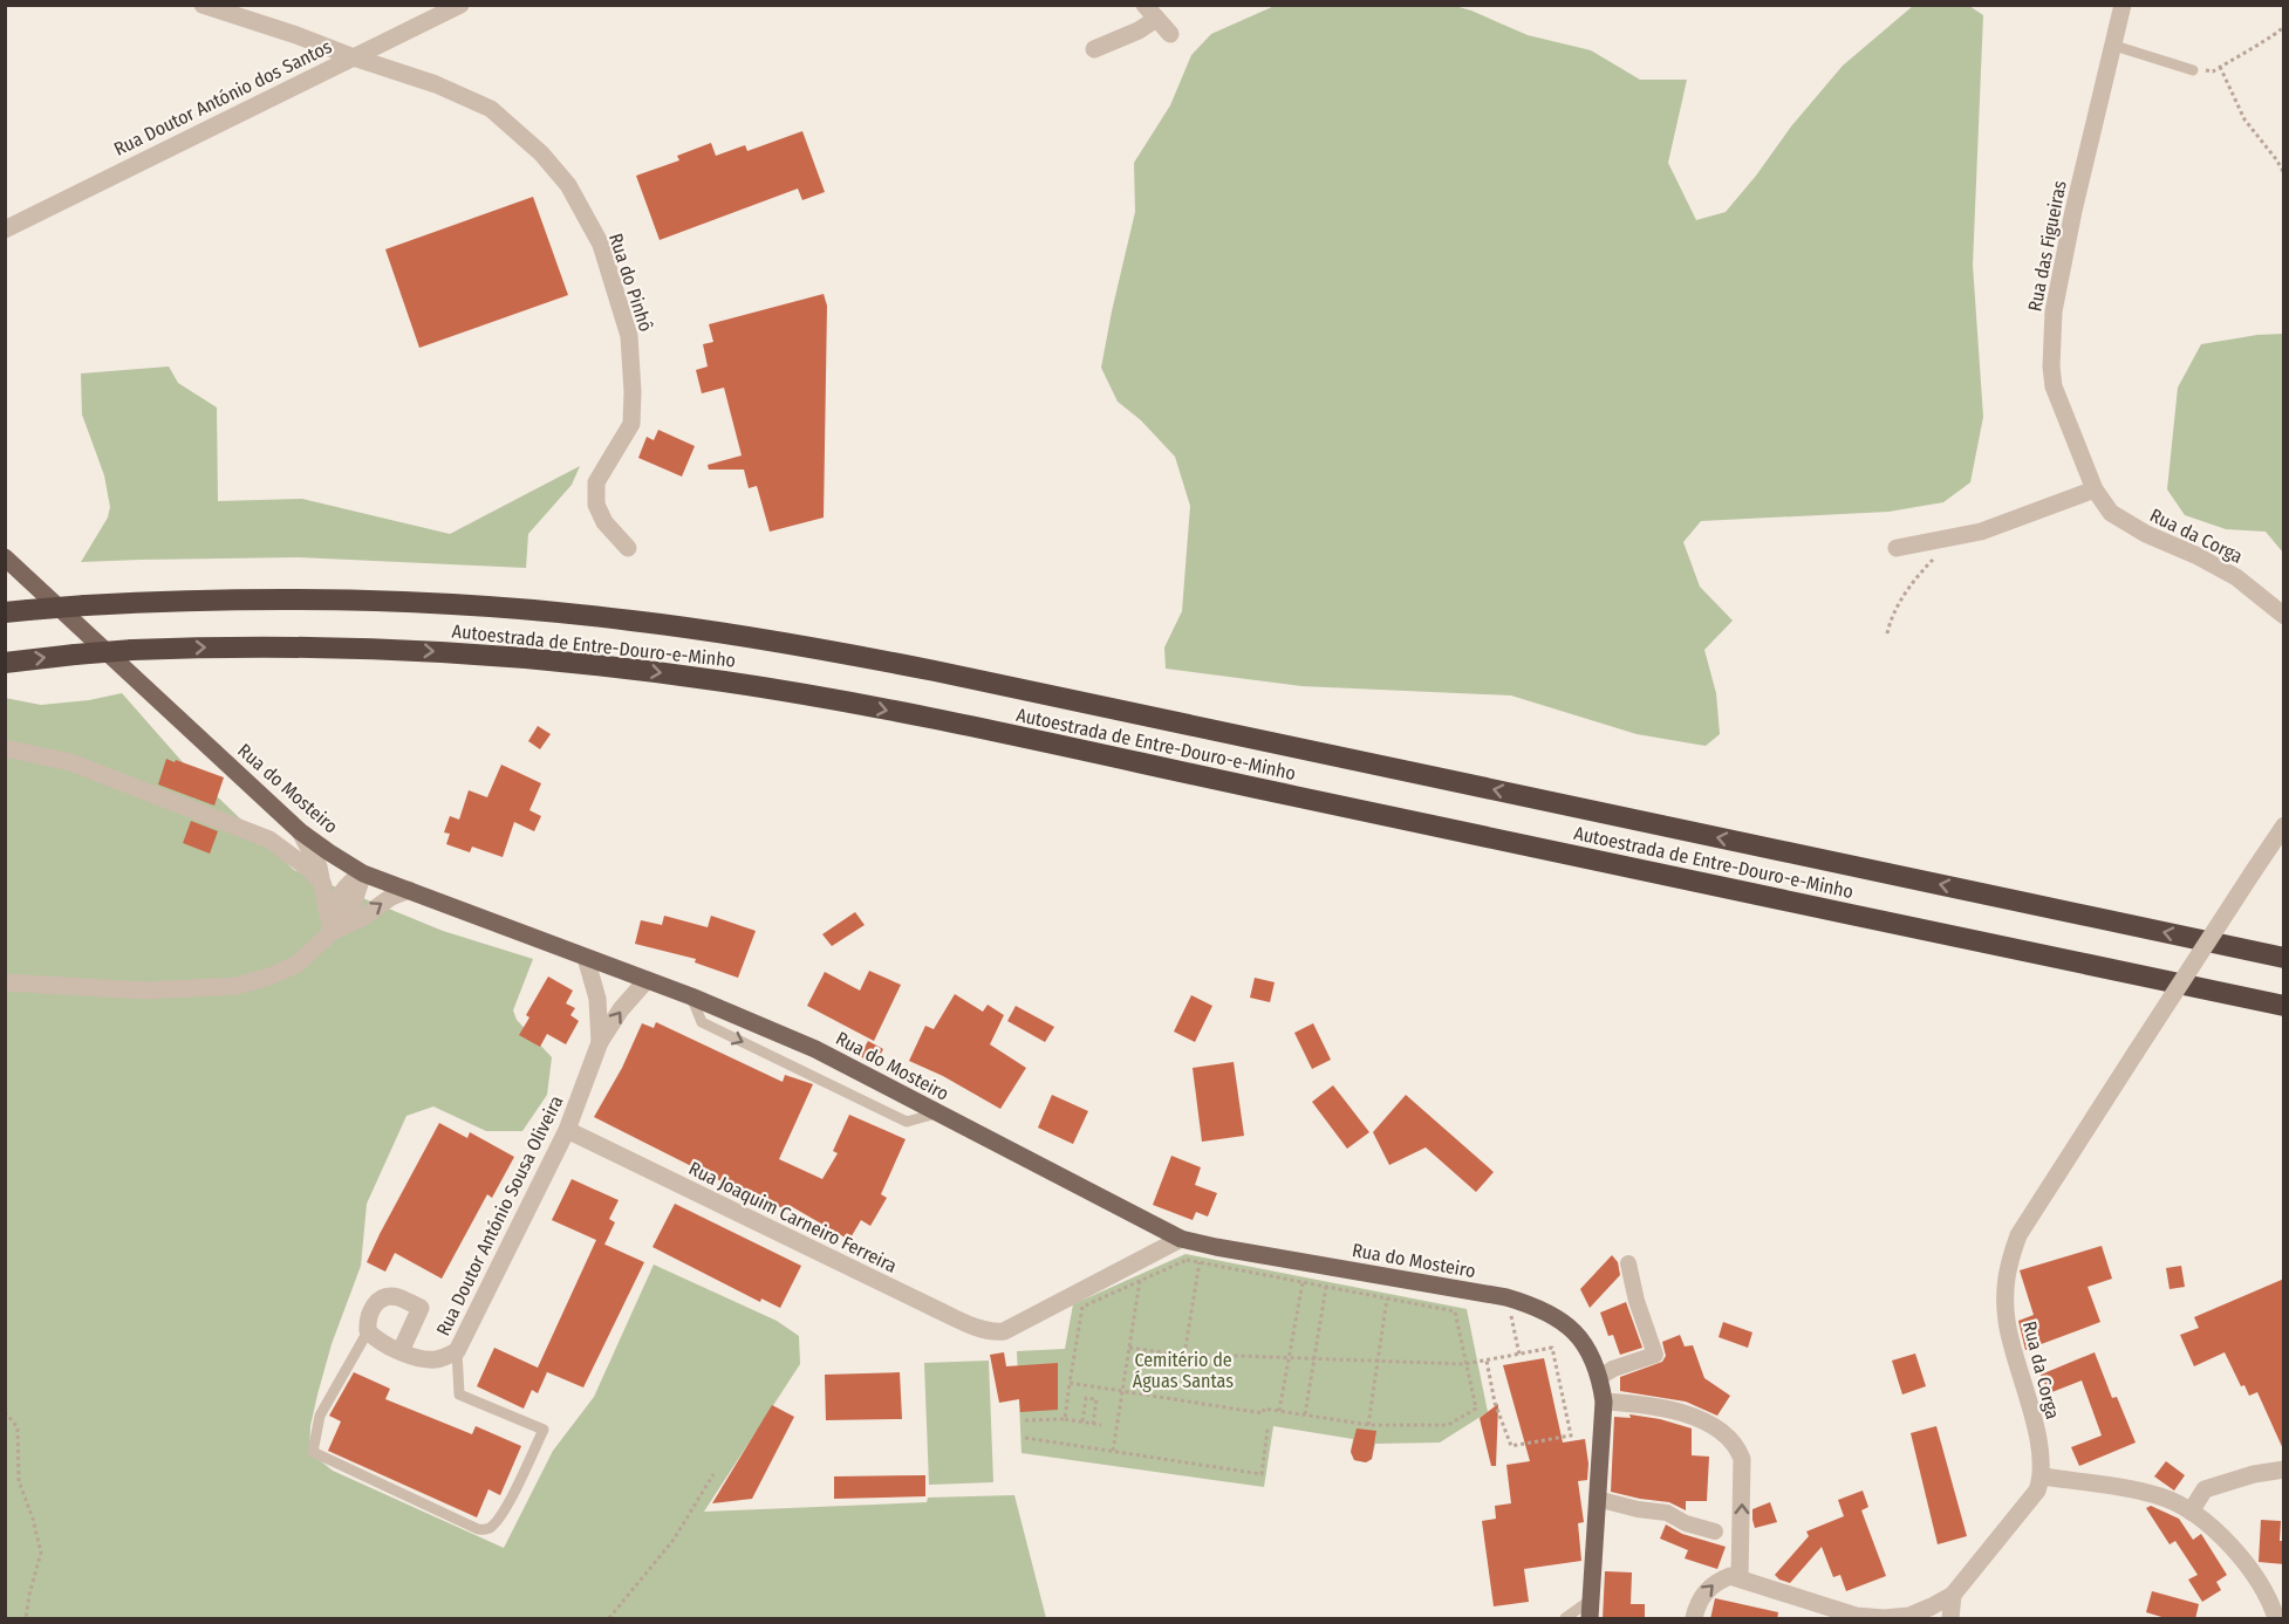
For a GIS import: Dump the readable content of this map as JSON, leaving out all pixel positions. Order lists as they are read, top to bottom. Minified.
{"streets":{"highway":["Autoestrada de Entre-Douro-e-Minho"],"main road":["Rua do Mosteiro"],"street":["Rua Doutor António dos Santos","Rua das Figueiras","Rua do Pinhô","Rua da Corga","Rua Doutor António Sousa Oliveira","Rua Joaquim Carneiro Ferreira"]},"crossings":[["Rua Doutor António dos Santos","Rua do Pinhô"],["Rua das Figueiras","Rua da Corga"],["Rua do Mosteiro","Rua Doutor António Sousa Oliveira"],["Rua do Mosteiro","Rua Joaquim Carneiro Ferreira"],["Rua Doutor António Sousa Oliveira","Rua Joaquim Carneiro Ferreira"]],"parks":["Cemitério de Águas Santas"]}
